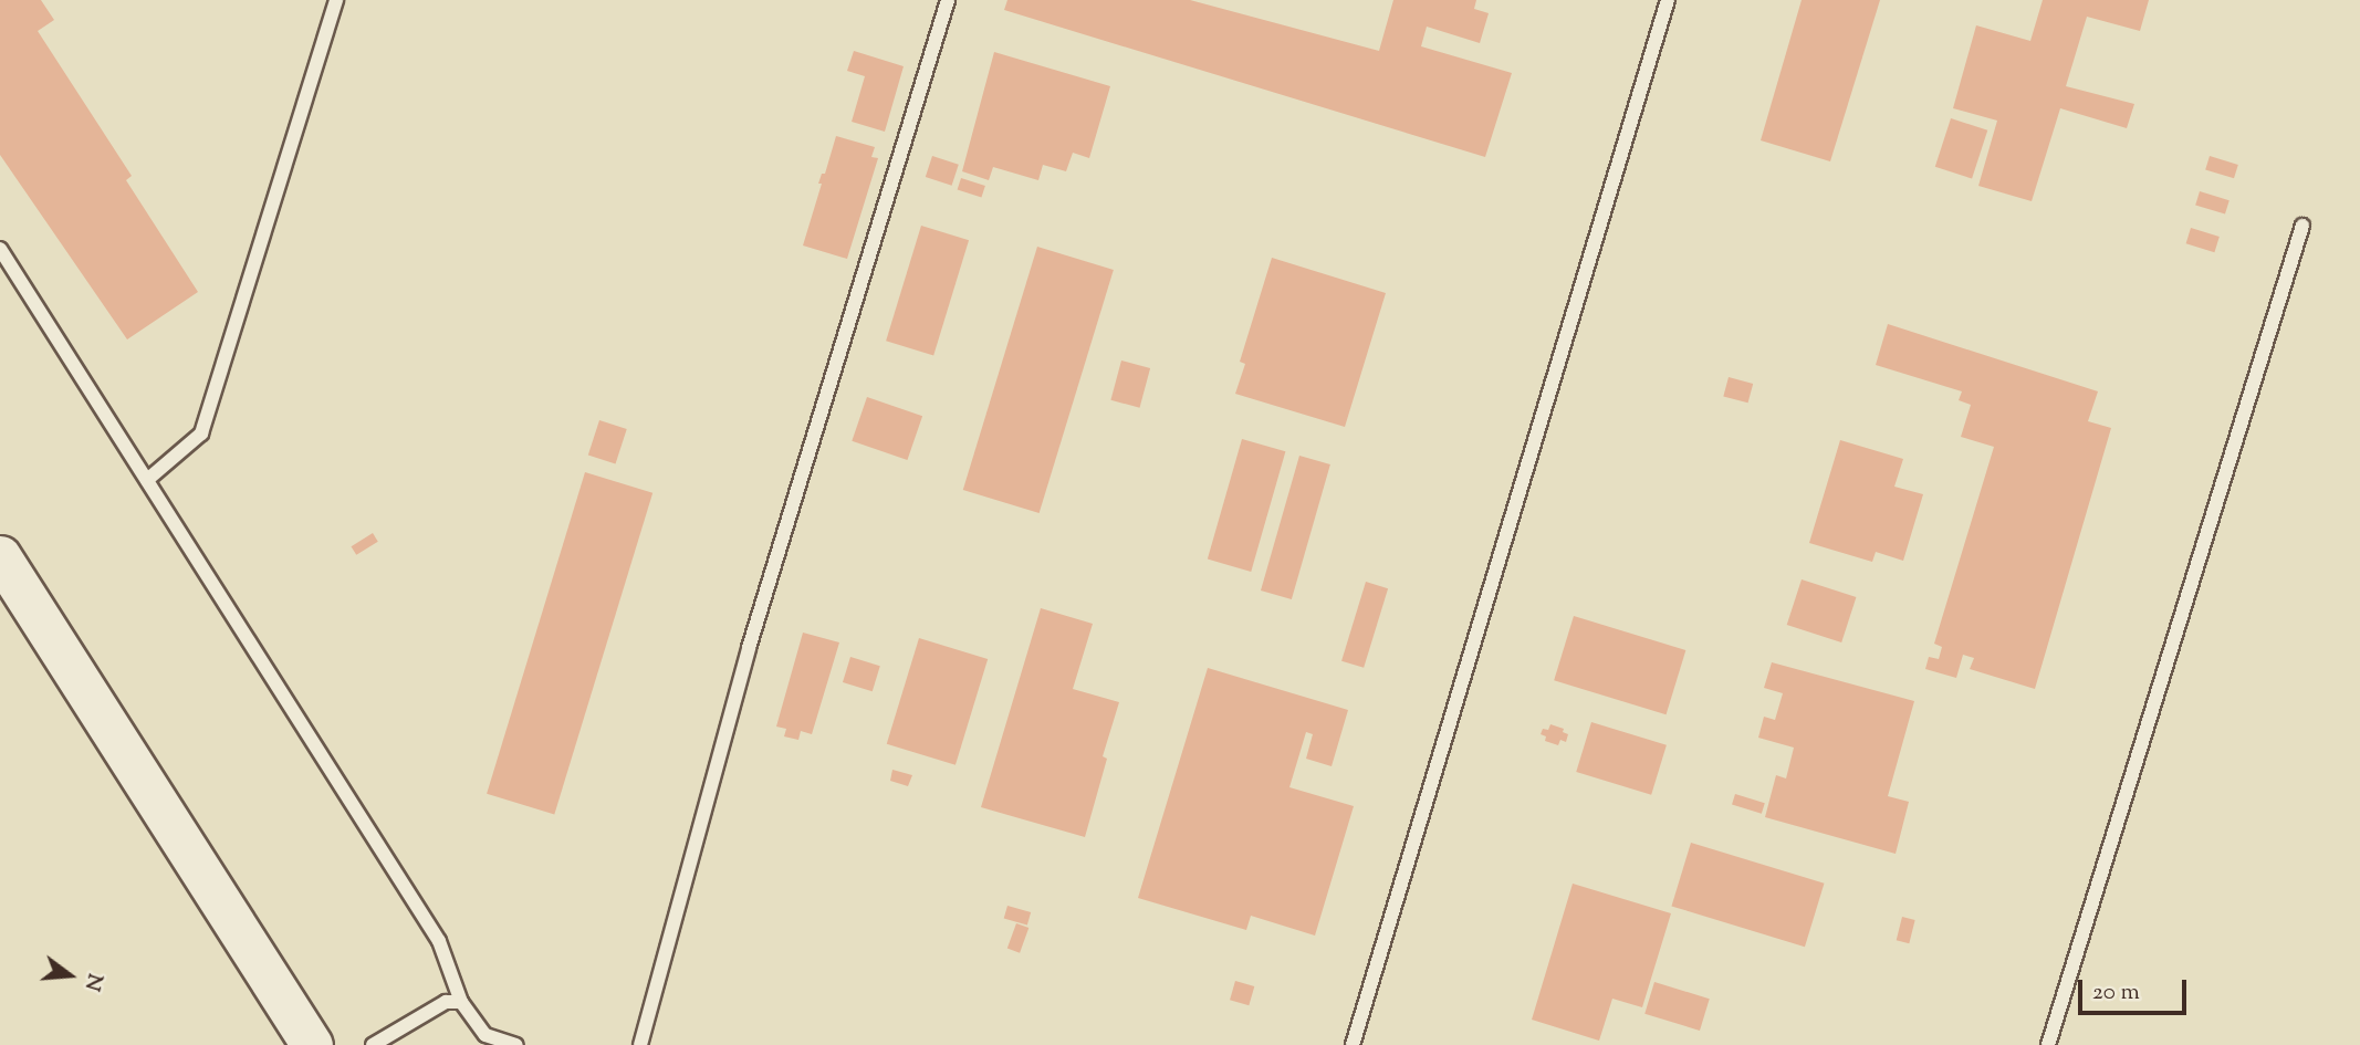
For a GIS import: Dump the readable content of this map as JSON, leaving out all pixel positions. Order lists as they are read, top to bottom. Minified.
{"scale_bar":"20 m","north":"right"}
